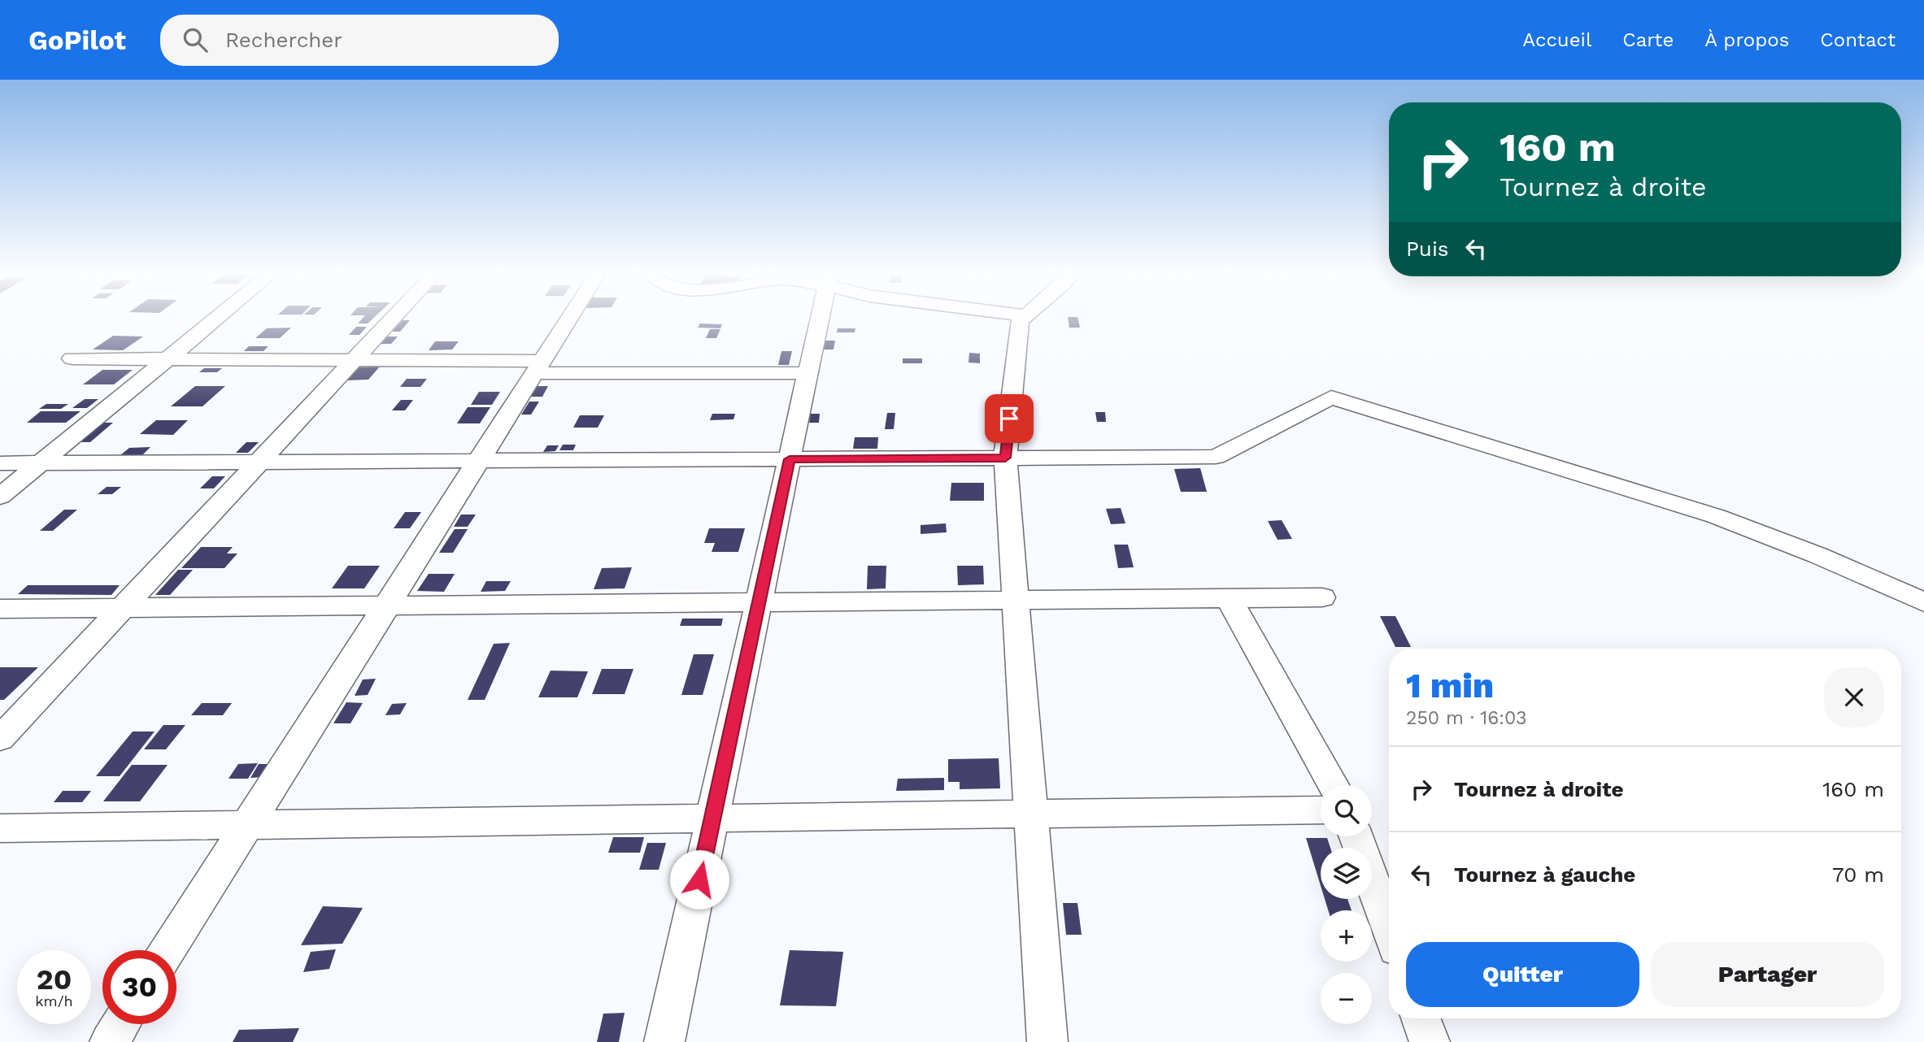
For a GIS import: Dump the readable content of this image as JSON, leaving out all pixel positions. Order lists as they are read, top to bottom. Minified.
{"page":{"header":"GoPilot","search":"Rechercher","nav":["Accueil","Carte","À propos","Contact"],"turn":["160 m","Tournez à droite"],"then":"Puis","heading":["1 min","250 m · 16:03"],"list":[{"name":"Tournez à droite","value":"160 m"},{"name":"Tournez à gauche","value":"70 m"}],"map_buttons":["+","−"],"buttons":["Quitter","Partager"],"speed":"20 km/h","limit":"30"}}
